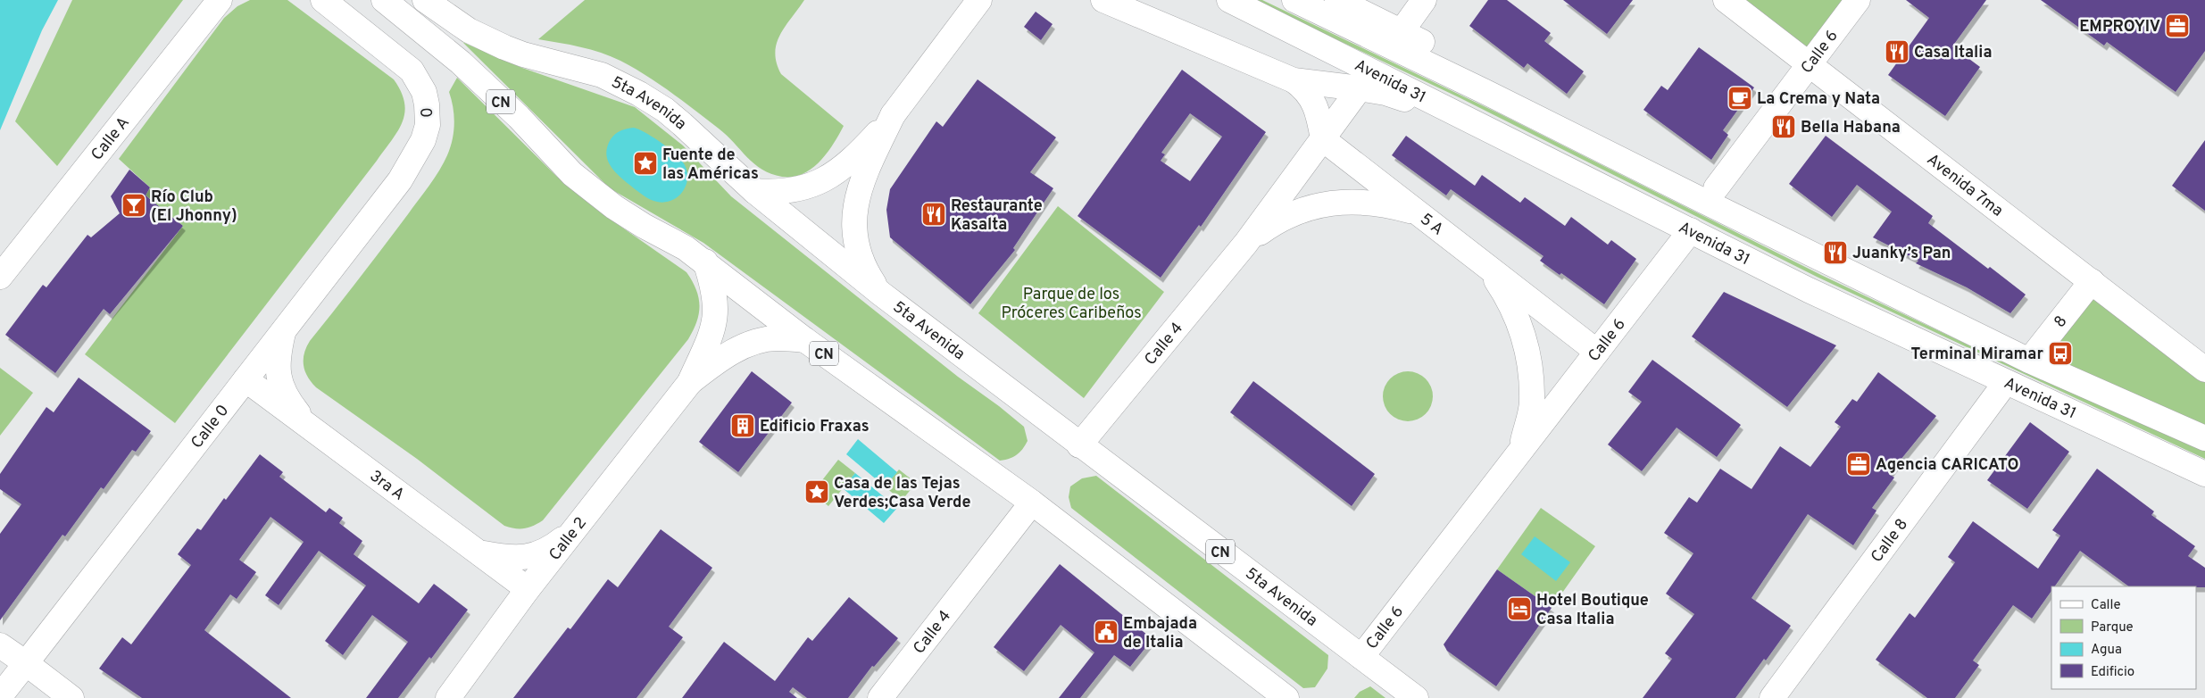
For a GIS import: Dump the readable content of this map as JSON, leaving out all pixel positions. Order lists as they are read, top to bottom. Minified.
{"streets":{"main road":["Calle 6","Avenida 31","CN","5ta Avenida","0","Calle A","Avenida 7ma","5 A","8","Calle 4","Calle 0","3ra A","Calle 2","Calle 8"]},"crossings":[["Calle 6","Avenida 31"],["Calle 6","5ta Avenida"],["Calle 6","Avenida 7ma"],["Calle 6","5 A"],["Avenida 31","8"],["Avenida 31","Calle 8"],["CN","Calle 4"],["5ta Avenida","Calle 4"],["0","Calle 0"],["Avenida 7ma","8"],["5 A","Calle 4"],["Calle 0","3ra A"],["3ra A","Calle 2"]],"parks":["Parque de los Próceres Caribeños"],"places":{"office":["EMPROYIV","Agencia CARICATO"],"restaurant":["Casa Italia","Bella Habana","Restaurante Kasalta","Juanky’s Pan"],"cafe":["La Crema y Nata"],"place":["Fuente de las Américas","Casa de las Tejas Verdes;Casa Verde"],"bar":["Río Club (El Jhonny)"],"bus stop":["Terminal Miramar"],"building":["Edificio Fraxas"],"hotel":["Hotel Boutique Casa Italia"],"public building":["Embajada de Italia"]},"legend":["Calle","Parque","Agua","Edificio"]}
